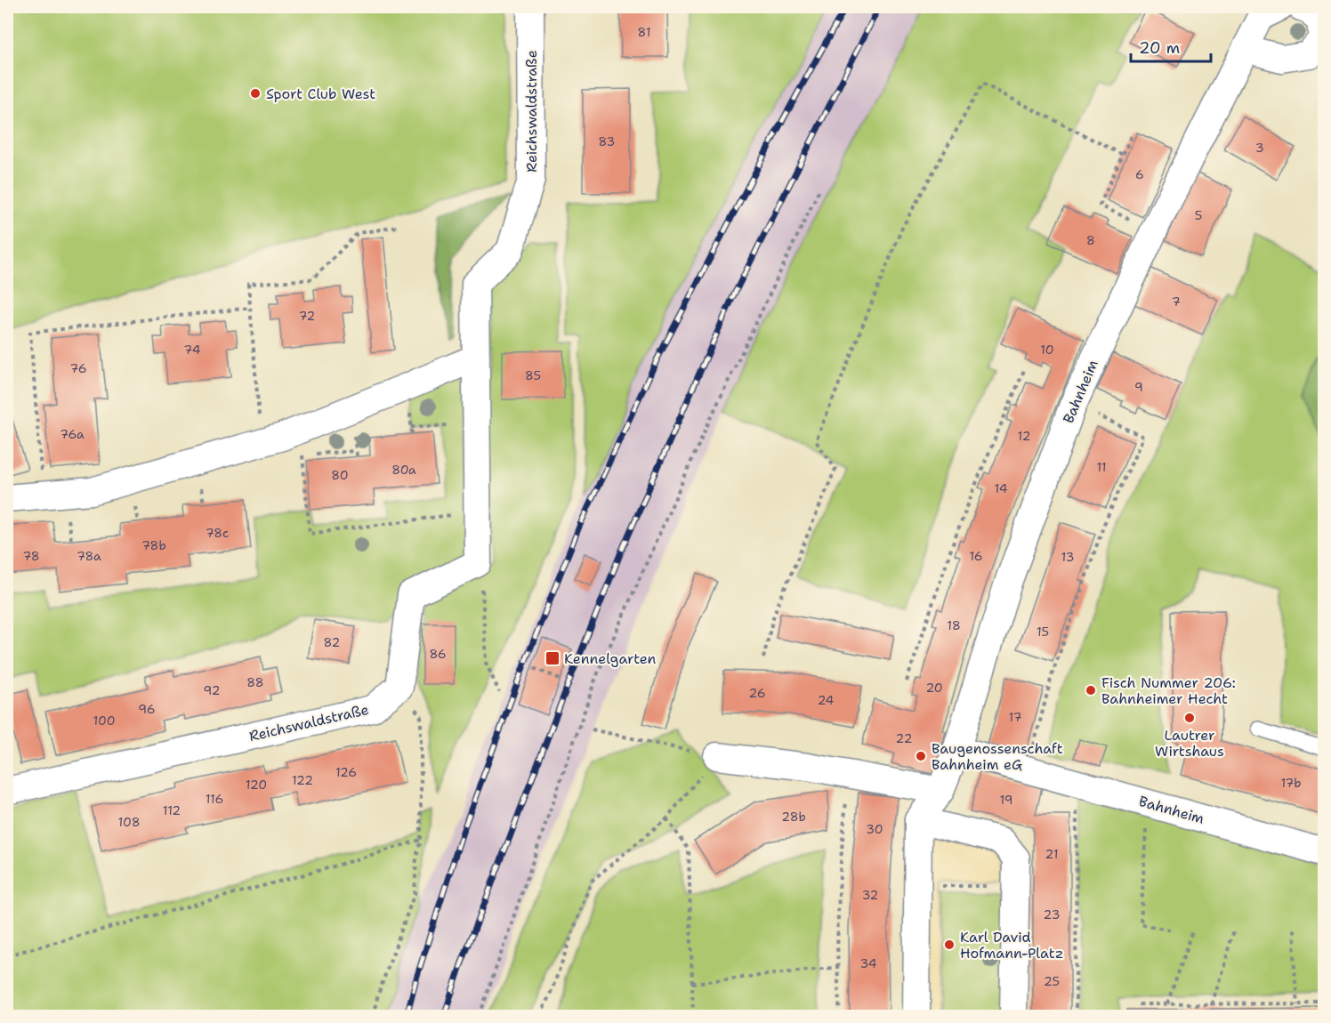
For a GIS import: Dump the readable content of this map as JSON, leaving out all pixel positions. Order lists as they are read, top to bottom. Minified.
{"streets":{"street":["Reichswaldstraße","Bahnheim"]},"places":{"other":["Sport Club West","Fisch Nummer 206: Bahnheimer Hecht","Lautrer Wirtshaus","Baugenossenschaft Bahnheim eG","Karl David Hofmann-Platz"],"transit":["Kennelgarten"]},"house_numbers":["81","83","3","6","5","8","7","72","74","10","76","85","9","76a","12","11","80a","80","14","78c","78b","78","78a","16","13","18","15","82","86","88","20","92","26","24","96","17","100","22","126","122","17b","120","116","19","112","28b","108","30","21","32","23","34","25"],"scale_bar":"20 m"}
